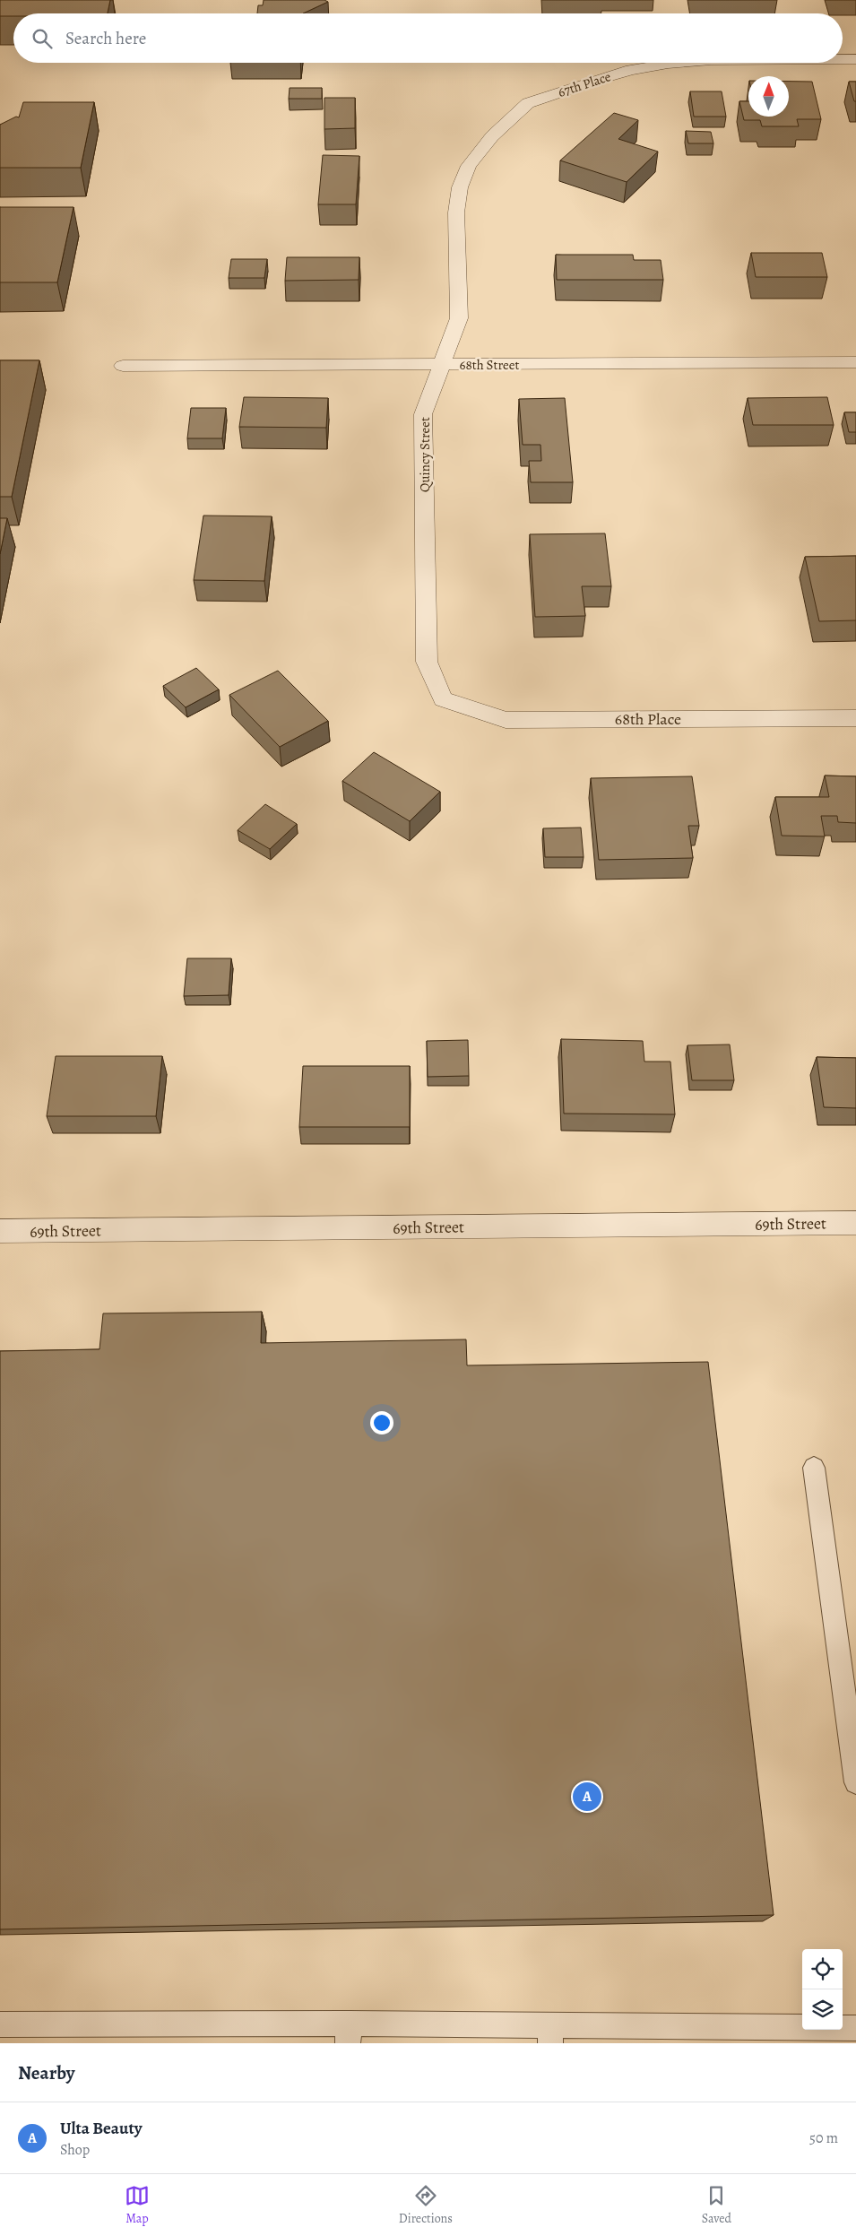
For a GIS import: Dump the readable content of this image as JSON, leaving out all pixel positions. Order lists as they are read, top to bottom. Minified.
{"streets":{"street":["67th Place","68th Street","Quincy Street","68th Place","69th Street"]},"crossings":[["67th Place","Quincy Street"],["68th Street","Quincy Street"],["Quincy Street","68th Place"]],"north":"top","page":{"search":"Search here","pins":"A","heading":"Nearby","list":[{"mark":"A","name":"Ulta Beauty","note":"Shop","value":"50 m"}],"nav":["Map","Directions","Saved"]}}
